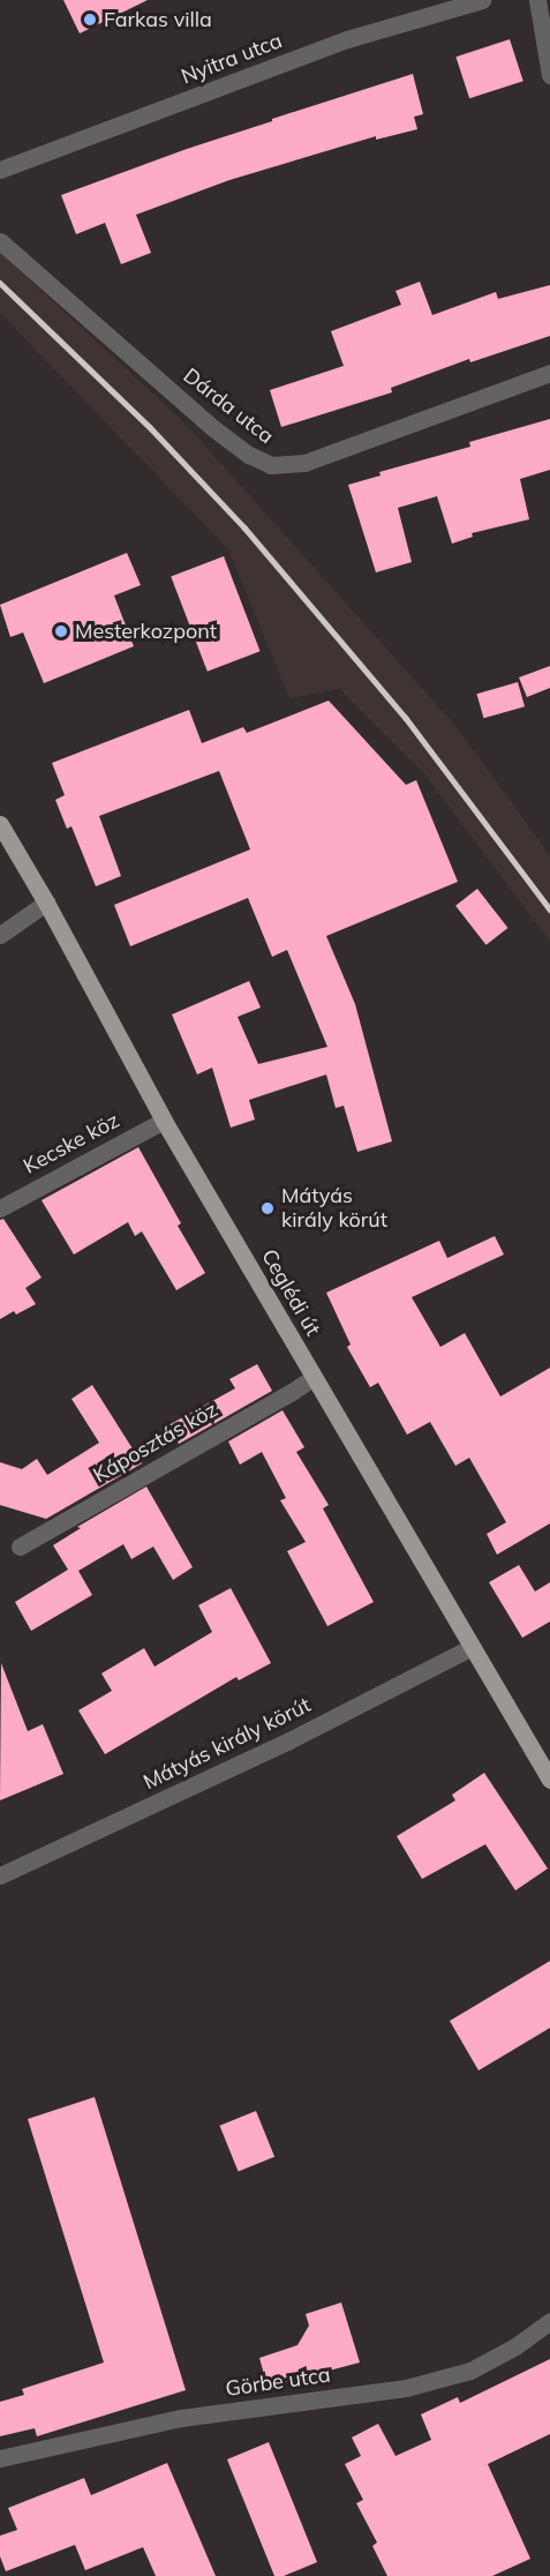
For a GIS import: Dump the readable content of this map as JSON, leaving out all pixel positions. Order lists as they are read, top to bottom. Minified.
{"streets":{"main road":["Ceglédi út"],"street":["Nyitra utca","Dárda utca","Kecske köz","Káposztás köz","Mátyás király körút","Görbe utca"]},"crossings":[["Kecske köz","Ceglédi út"],["Ceglédi út","Káposztás köz"],["Ceglédi út","Mátyás király körút"]],"places":["Farkas villa","Mesterkozpont","Mátyás király körút"]}
